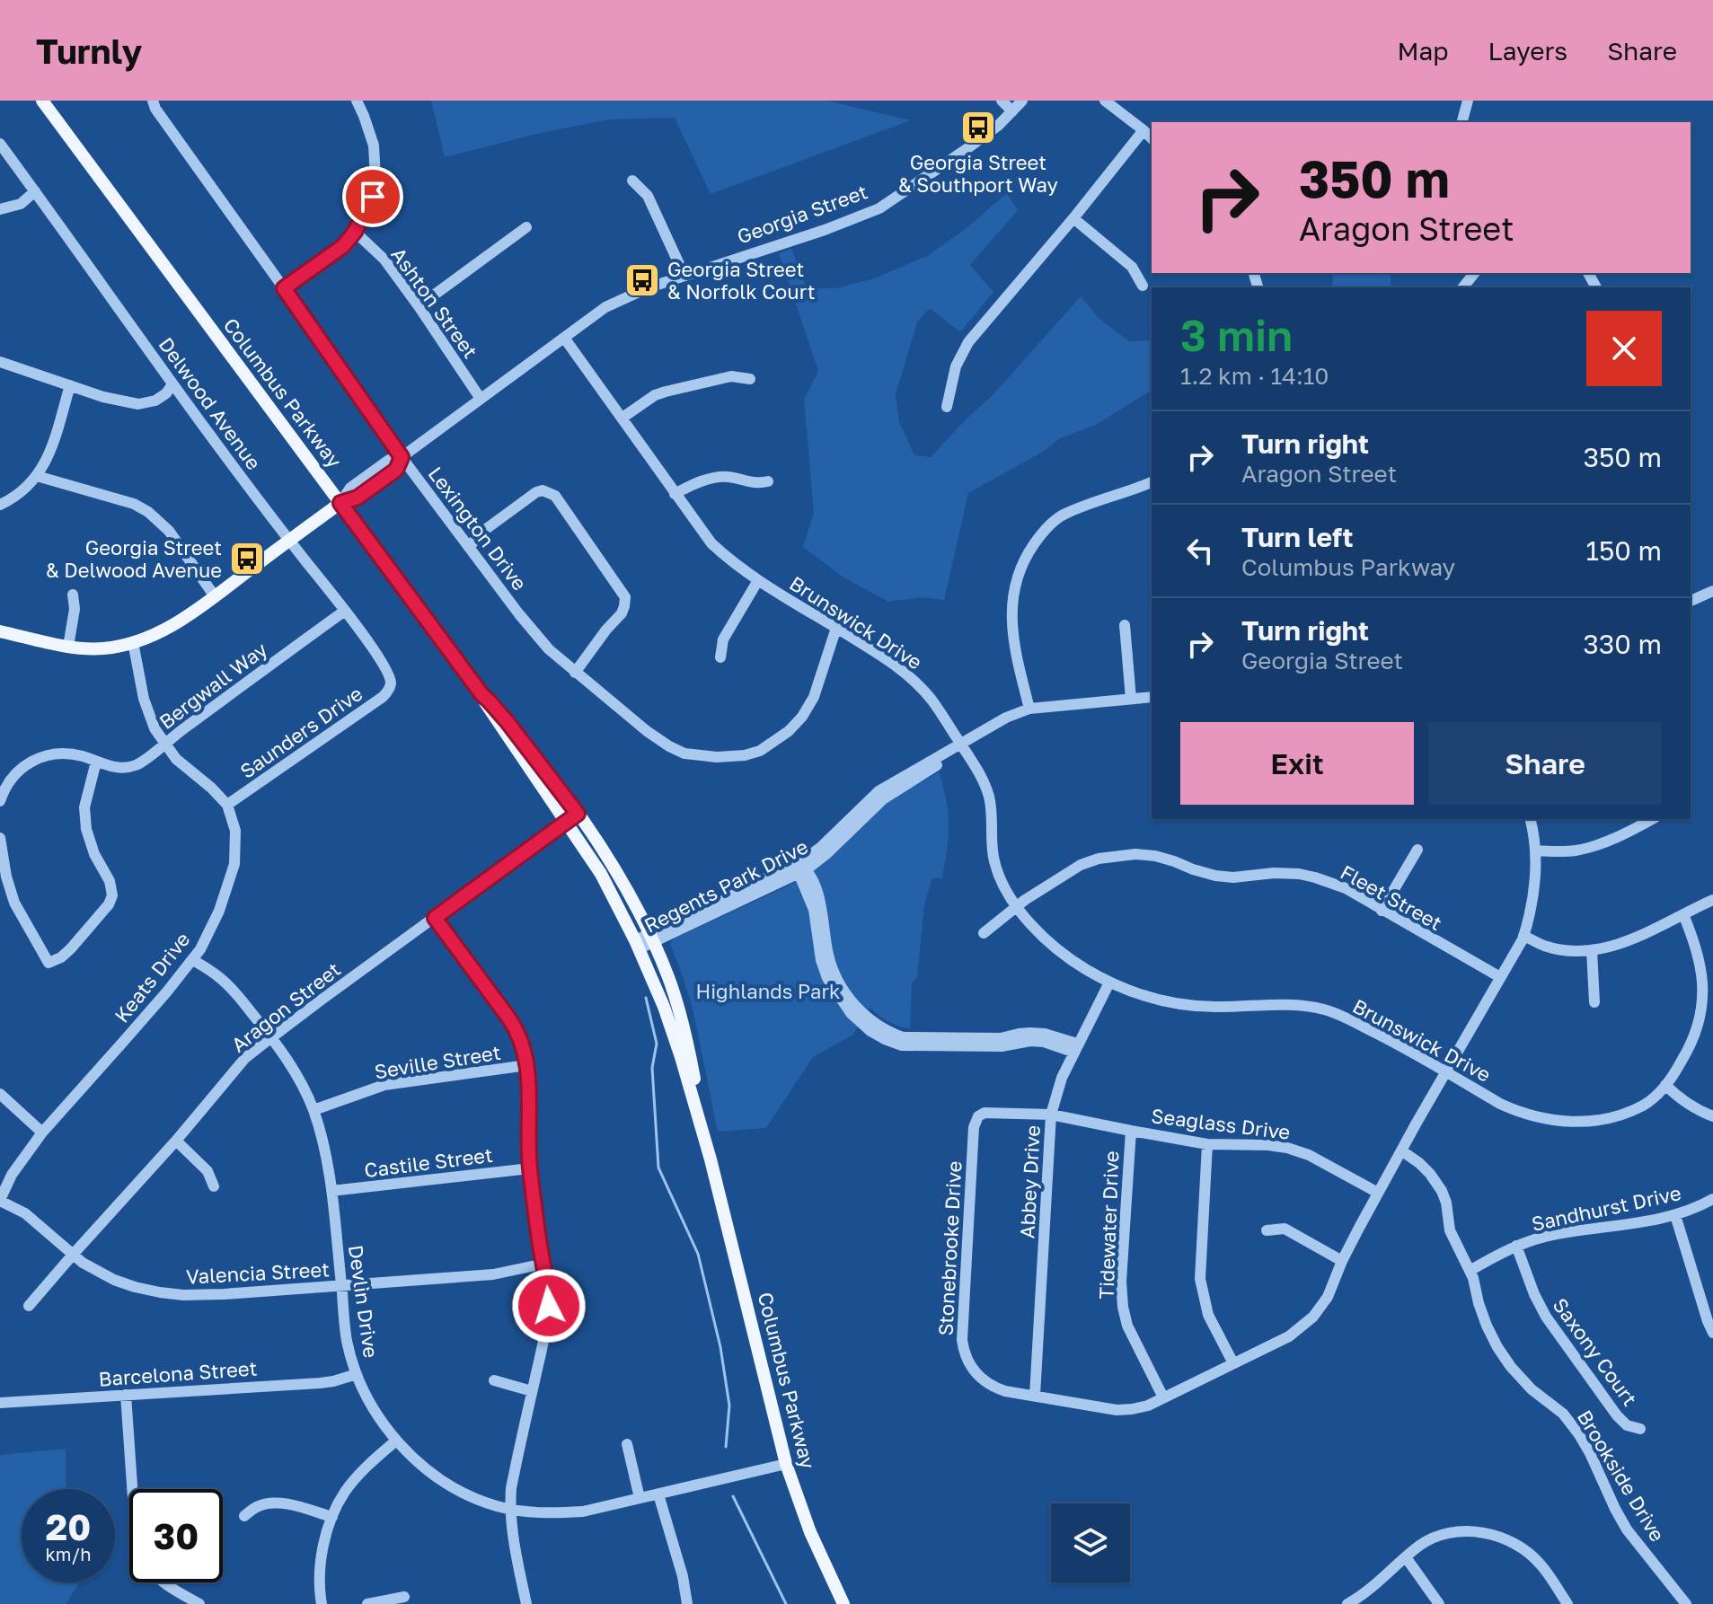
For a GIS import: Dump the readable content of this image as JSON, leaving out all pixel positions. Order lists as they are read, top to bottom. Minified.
{"streets":{"main road":["Georgia Street","Columbus Parkway"],"street":["Ashton Street","Delwood Avenue","Lexington Drive","Brunswick Drive","Bergwall Way","Saunders Drive","Regents Park Drive","Fleet Street","Keats Drive","Aragon Street","Seville Street","Seaglass Drive","Castile Street","Abbey Drive","Sandhurst Drive","Tidewater Drive","Stonebrooke Drive","Valencia Street","Devlin Drive","Saxony Court","Barcelona Street","Brookside Drive"]},"crossings":[["Georgia Street","Ashton Street"],["Georgia Street","Columbus Parkway"],["Georgia Street","Delwood Avenue"],["Georgia Street","Lexington Drive"],["Georgia Street","Brunswick Drive"],["Columbus Parkway","Regents Park Drive"],["Columbus Parkway","Aragon Street"],["Columbus Parkway","Devlin Drive"],["Delwood Avenue","Bergwall Way"],["Delwood Avenue","Saunders Drive"],["Lexington Drive","Brunswick Drive"],["Brunswick Drive","Regents Park Drive"],["Brunswick Drive","Fleet Street"],["Brunswick Drive","Abbey Drive"],["Brunswick Drive","Stonebrooke Drive"],["Saunders Drive","Keats Drive"],["Keats Drive","Valencia Street"],["Keats Drive","Devlin Drive"],["Aragon Street","Valencia Street"],["Aragon Street","Devlin Drive"],["Seville Street","Devlin Drive"],["Seaglass Drive","Abbey Drive"],["Seaglass Drive","Tidewater Drive"],["Seaglass Drive","Stonebrooke Drive"],["Castile Street","Devlin Drive"],["Abbey Drive","Stonebrooke Drive"],["Sandhurst Drive","Saxony Court"],["Sandhurst Drive","Brookside Drive"],["Tidewater Drive","Stonebrooke Drive"],["Stonebrooke Drive","Brookside Drive"],["Valencia Street","Devlin Drive"],["Devlin Drive","Barcelona Street"]],"parks":["Highlands Park"],"places":{"bus stop":["Georgia Street & Southport Way","Georgia Street & Norfolk Court","Georgia Street & Delwood Avenue"]},"page":{"header":"Turnly","nav":["Map","Layers","Share"],"turn":["350 m","Aragon Street"],"heading":["3 min","1.2 km · 14:10"],"list":[{"name":"Turn right","note":"Aragon Street","value":"350 m"},{"name":"Turn left","note":"Columbus Parkway","value":"150 m"},{"name":"Turn right","note":"Georgia Street","value":"330 m"}],"buttons":["Exit","Share"],"speed":"20 km/h","limit":"30"}}
